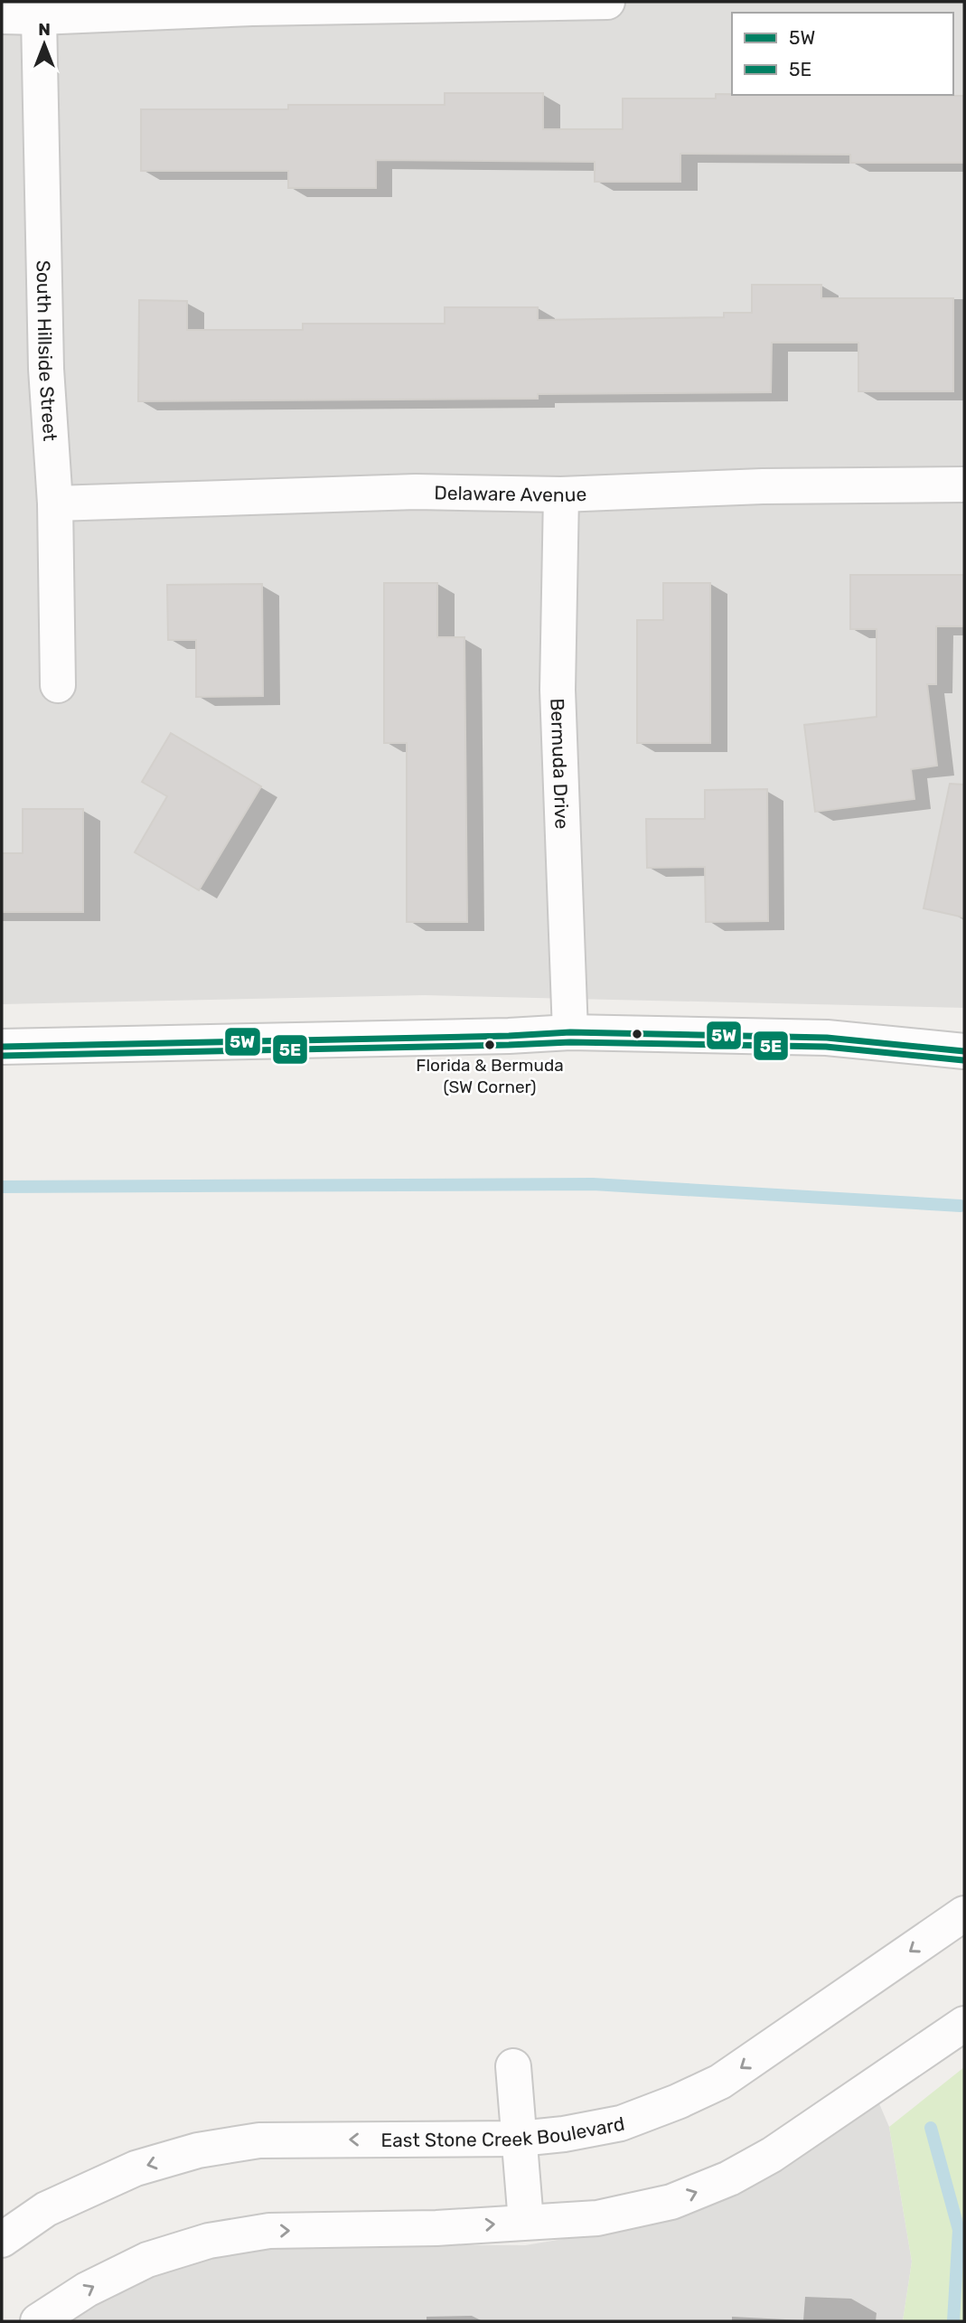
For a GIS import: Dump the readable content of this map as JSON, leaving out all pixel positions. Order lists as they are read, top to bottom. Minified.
{"streets":{"street":["South Hillside Street","Delaware Avenue","Bermuda Drive","East Stone Creek Boulevard"]},"crossings":[["South Hillside Street","Delaware Avenue"],["Delaware Avenue","Bermuda Drive"]],"places":["Florida & Bermuda (SW Corner)"],"lines":["transit line 5W","transit line 5E"],"legend":["5W","5E"],"north":"top"}
